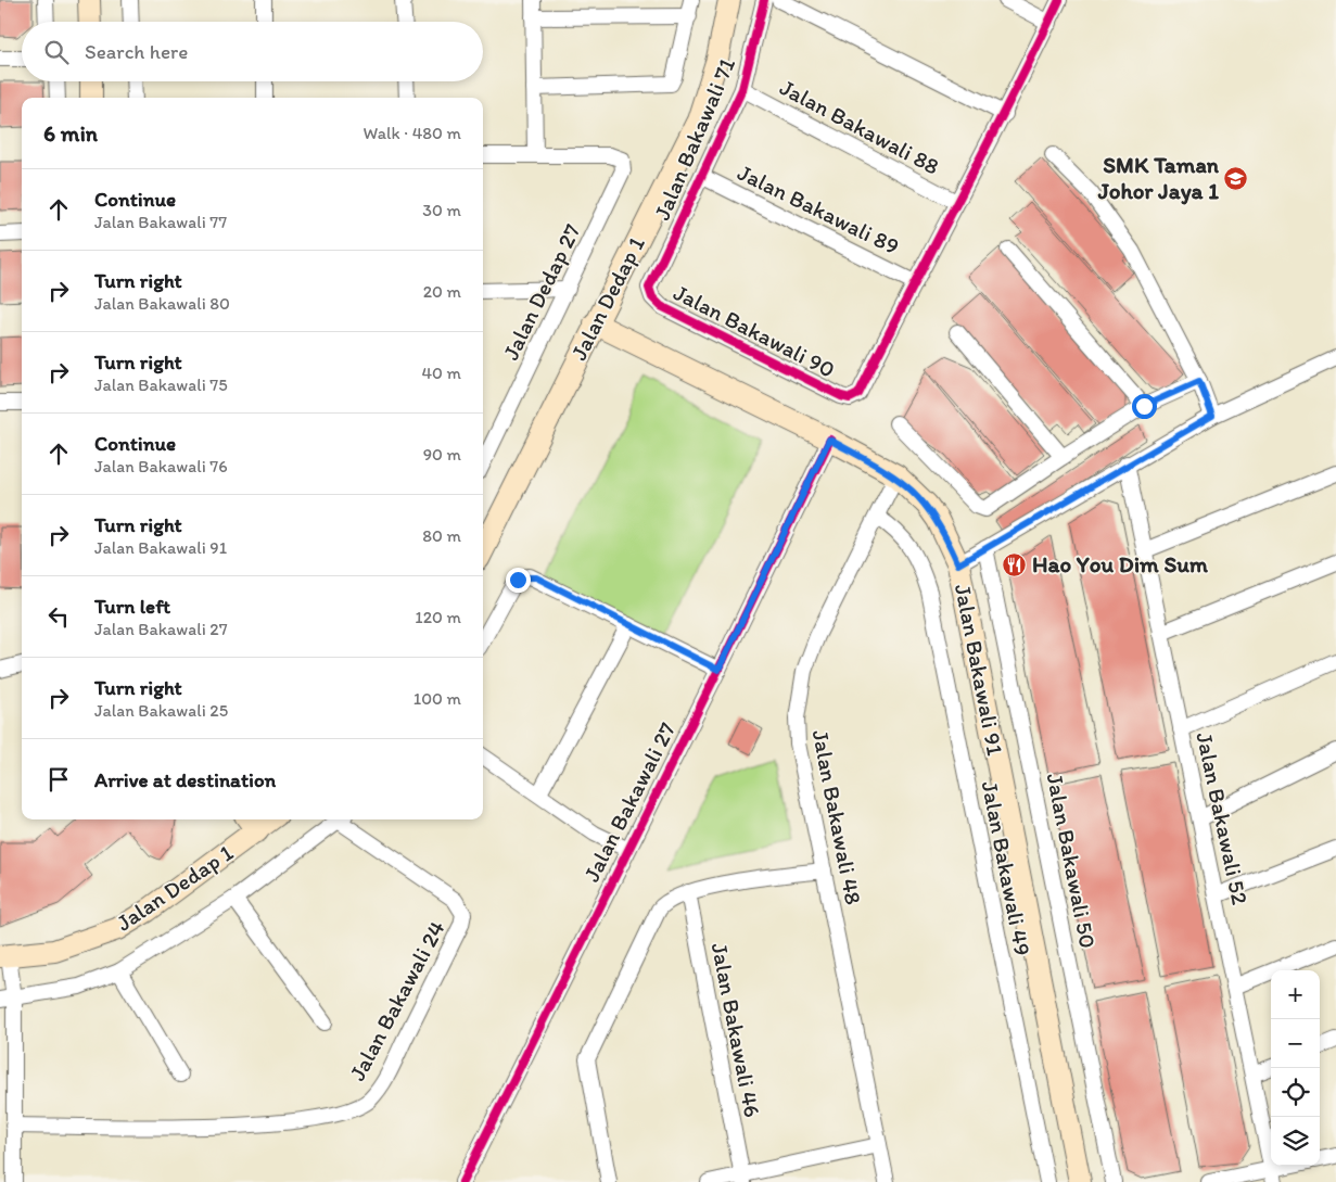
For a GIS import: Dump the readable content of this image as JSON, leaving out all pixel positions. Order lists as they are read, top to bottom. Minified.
{"streets":{"main road":["Jalan Dedap 1","Jalan Bakawali 91"],"street":["Jalan Bakawali 88","Jalan Bakawali 71","Jalan Bakawali 89","Jalan Dedap 27","Jalan Bakawali 90","Jalan Bakawali 27","Jalan Bakawali 48","Jalan Bakawali 52","Jalan Bakawali 50","Jalan Bakawali 49","Jalan Bakawali 24","Jalan Bakawali 46"]},"crossings":[["Jalan Bakawali 88","Jalan Bakawali 71"],["Jalan Bakawali 71","Jalan Bakawali 89"],["Jalan Bakawali 71","Jalan Bakawali 90"],["Jalan Bakawali 89","Jalan Bakawali 90"],["Jalan Dedap 1","Jalan Bakawali 91"],["Jalan Bakawali 91","Jalan Bakawali 27"],["Jalan Bakawali 91","Jalan Bakawali 48"],["Jalan Bakawali 48","Jalan Bakawali 49"]],"places":{"school or university":["SMK Taman Johor Jaya 1"],"restaurant":["Hao You Dim Sum"]},"page":{"search":"Search here","heading":["6 min","Walk · 480 m"],"list":[["Continue","Jalan Bakawali 77","30 m"],["Turn right","Jalan Bakawali 80","20 m"],["Turn right","Jalan Bakawali 75","40 m"],["Continue","Jalan Bakawali 76","90 m"],["Turn right","Jalan Bakawali 91","80 m"],["Turn left","Jalan Bakawali 27","120 m"],["Turn right","Jalan Bakawali 25","100 m"],"Arrive at destination"],"map_buttons":["+","−"]}}
